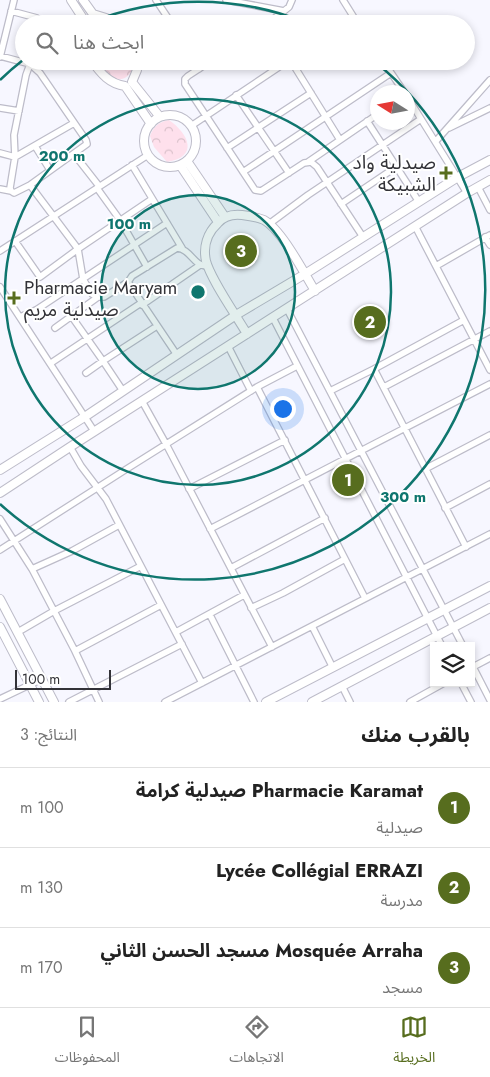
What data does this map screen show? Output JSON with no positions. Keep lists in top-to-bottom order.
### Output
{
  "places": {
    "health": ["صيدلية واد الشبيكة", "Pharmacie Maryam صيدلية مريم"]
  },
  "scale_bar": "100 m",
  "north": "left",
  "page": {
    "search": "ابحث هنا",
    "pins": ["3", "2", "1"],
    "scale": "100 m",
    "heading": ["بالقرب منك", "النتائج: 3"],
    "list": [
      {
        "mark": "1",
        "name": "Pharmacie Karamat صيدلية كرامة",
        "note": "صيدلية",
        "value": "100 m"
      },
      {
        "mark": "2",
        "name": "Lycée Collégial ERRAZI",
        "note": "مدرسة",
        "value": "130 m"
      },
      {
        "mark": "3",
        "name": "Mosquée Arraha مسجد الحسن الثاني",
        "note": "مسجد",
        "value": "170 m"
      }
    ],
    "nav": ["الخريطة", "الاتجاهات", "المحفوظات"]
  },
  "rings": ["200 m", "100 m", "300 m"]
}
